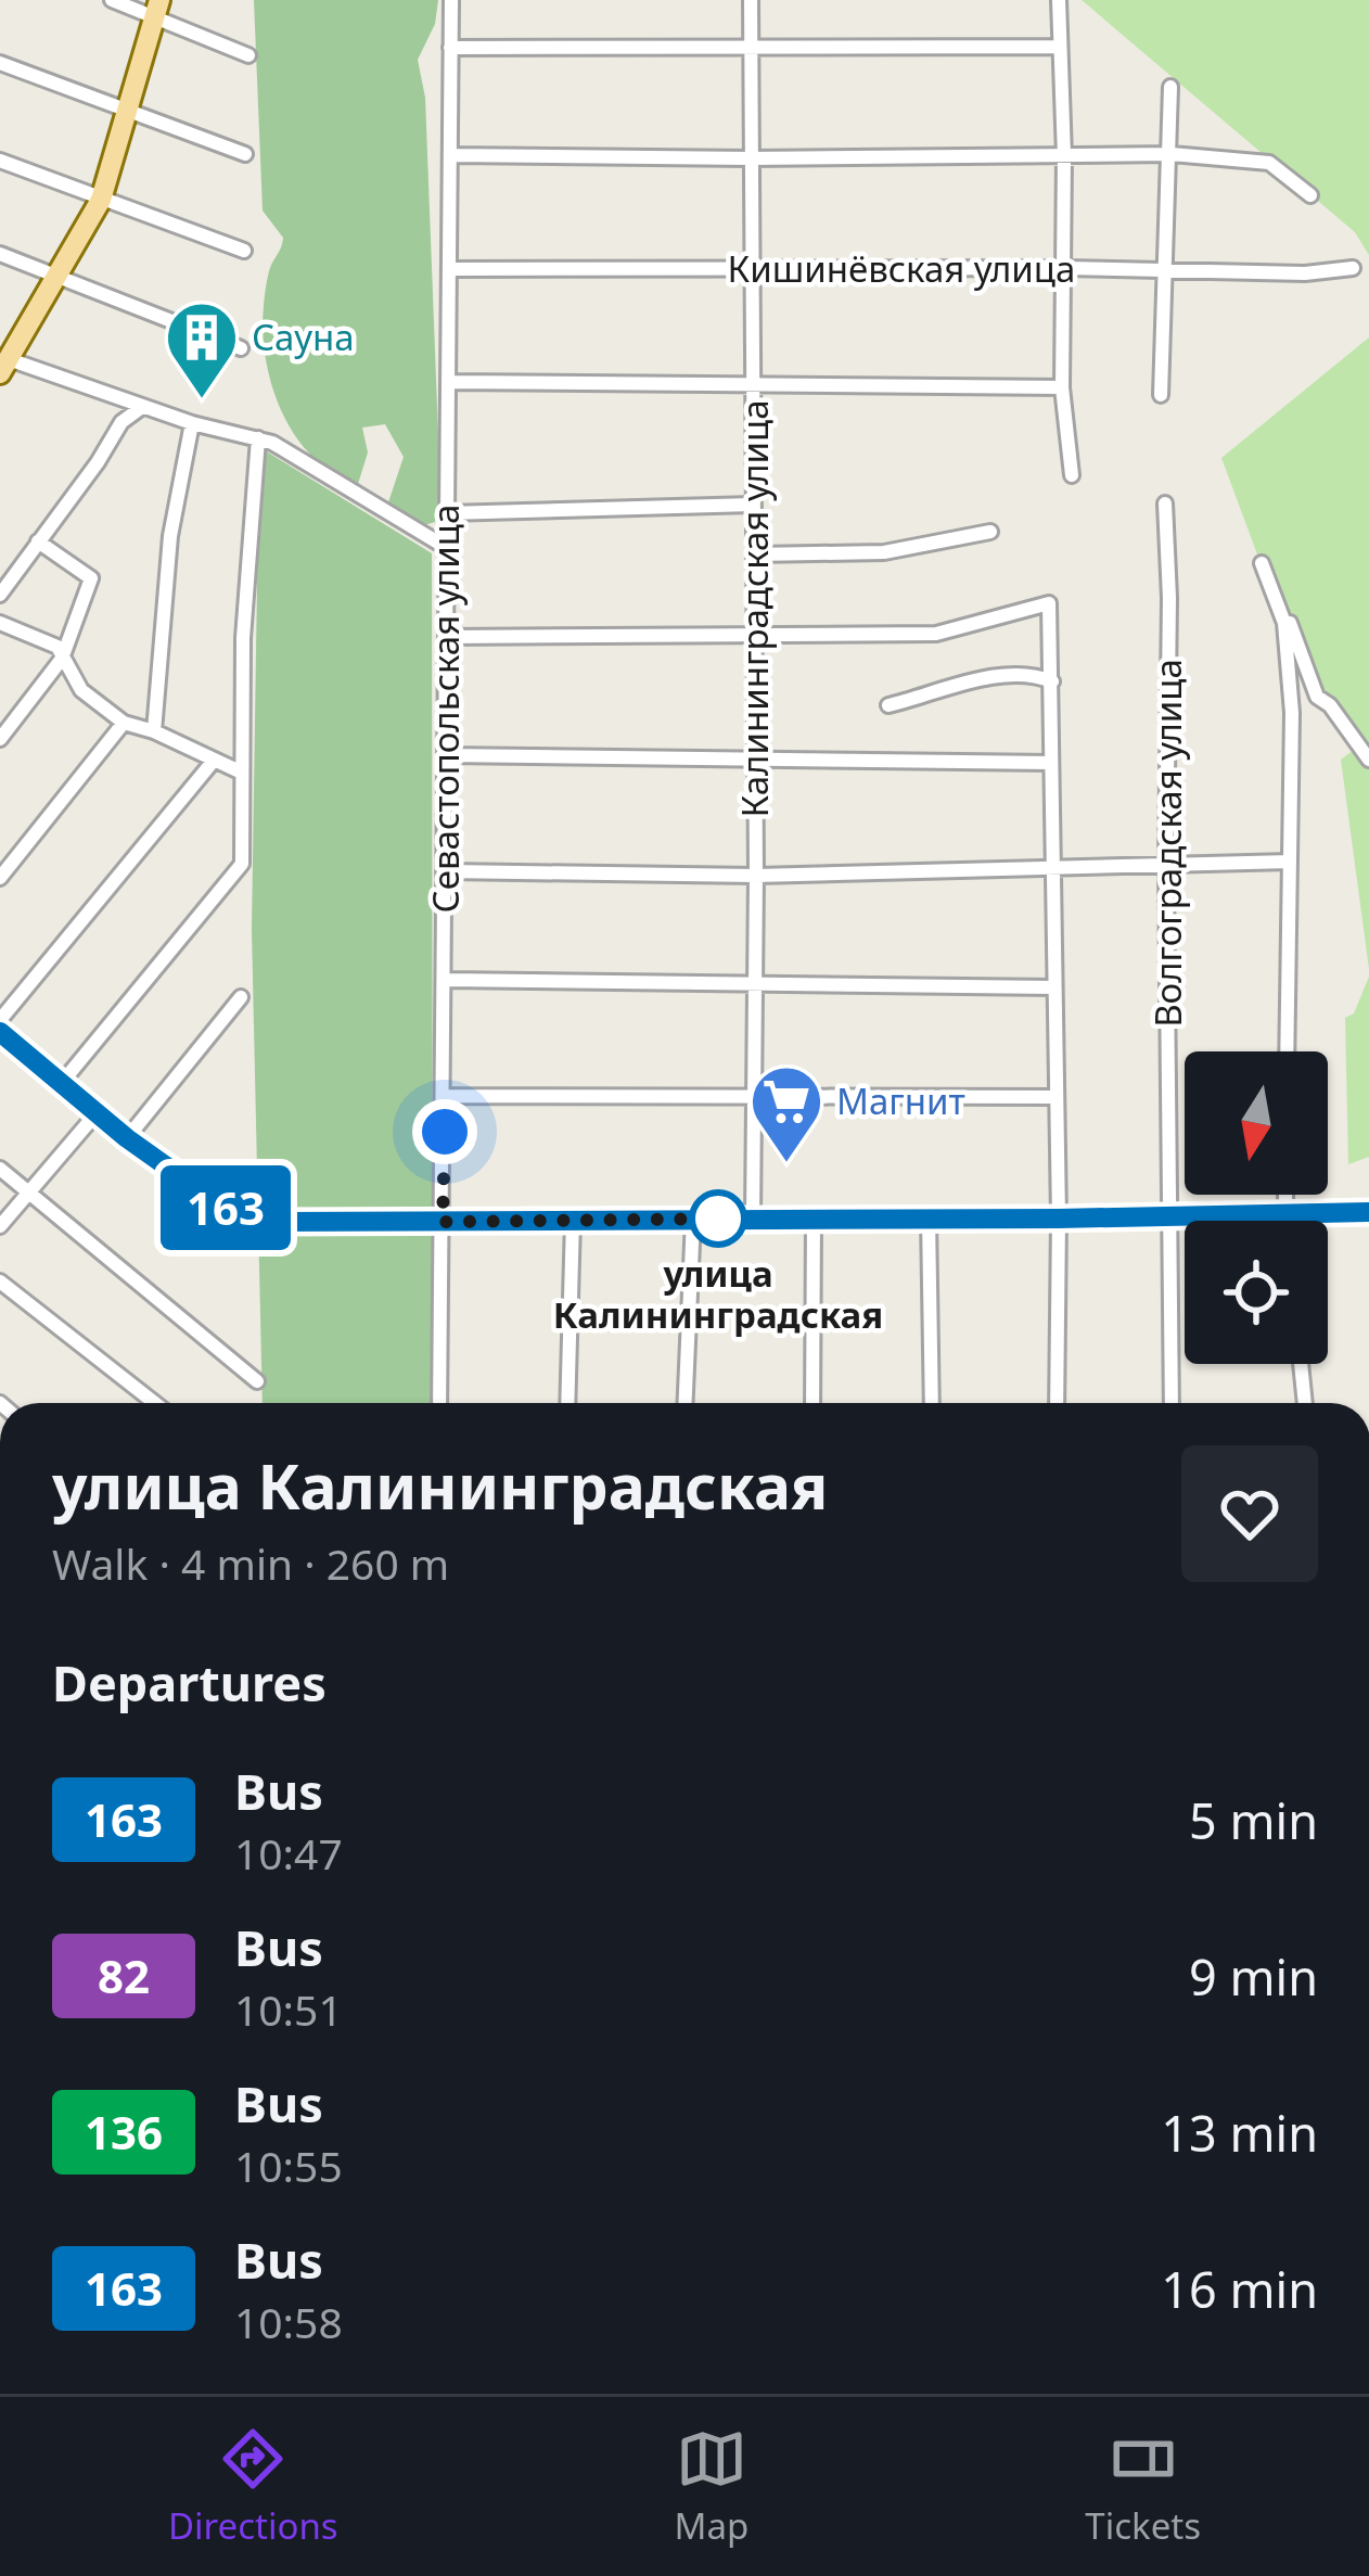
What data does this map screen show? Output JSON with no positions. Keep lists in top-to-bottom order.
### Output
{
  "streets": {
    "street": [
      "Кишинёвская улица",
      "Калининградская улица",
      "Севастопольская улица",
      "Волгоградская улица"
    ]
  },
  "crossings": [
    ["Кишинёвская улица", "Калининградская улица"],
    ["Кишинёвская улица", "Севастопольская улица"]
  ],
  "places": {
    "building": ["Сауна"],
    "supermarket": ["Магнит"],
    "other": ["улица Калининградская"]
  },
  "lines": ["bus line 163"],
  "north": "bottom",
  "page": {
    "on_map": "163",
    "heading": [
      ["улица Калининградская", "Walk · 4 min · 260 m"],
      "Departures"
    ],
    "list": [
      {
        "mark": "163",
        "name": "Bus",
        "note": "10:47",
        "value": "5 min"
      },
      {
        "mark": "82",
        "name": "Bus",
        "note": "10:51",
        "value": "9 min"
      },
      {
        "mark": "136",
        "name": "Bus",
        "note": "10:55",
        "value": "13 min"
      },
      {
        "mark": "163",
        "name": "Bus",
        "note": "10:58",
        "value": "16 min"
      }
    ],
    "tabs": ["Directions", "Map", "Tickets"]
  }
}
